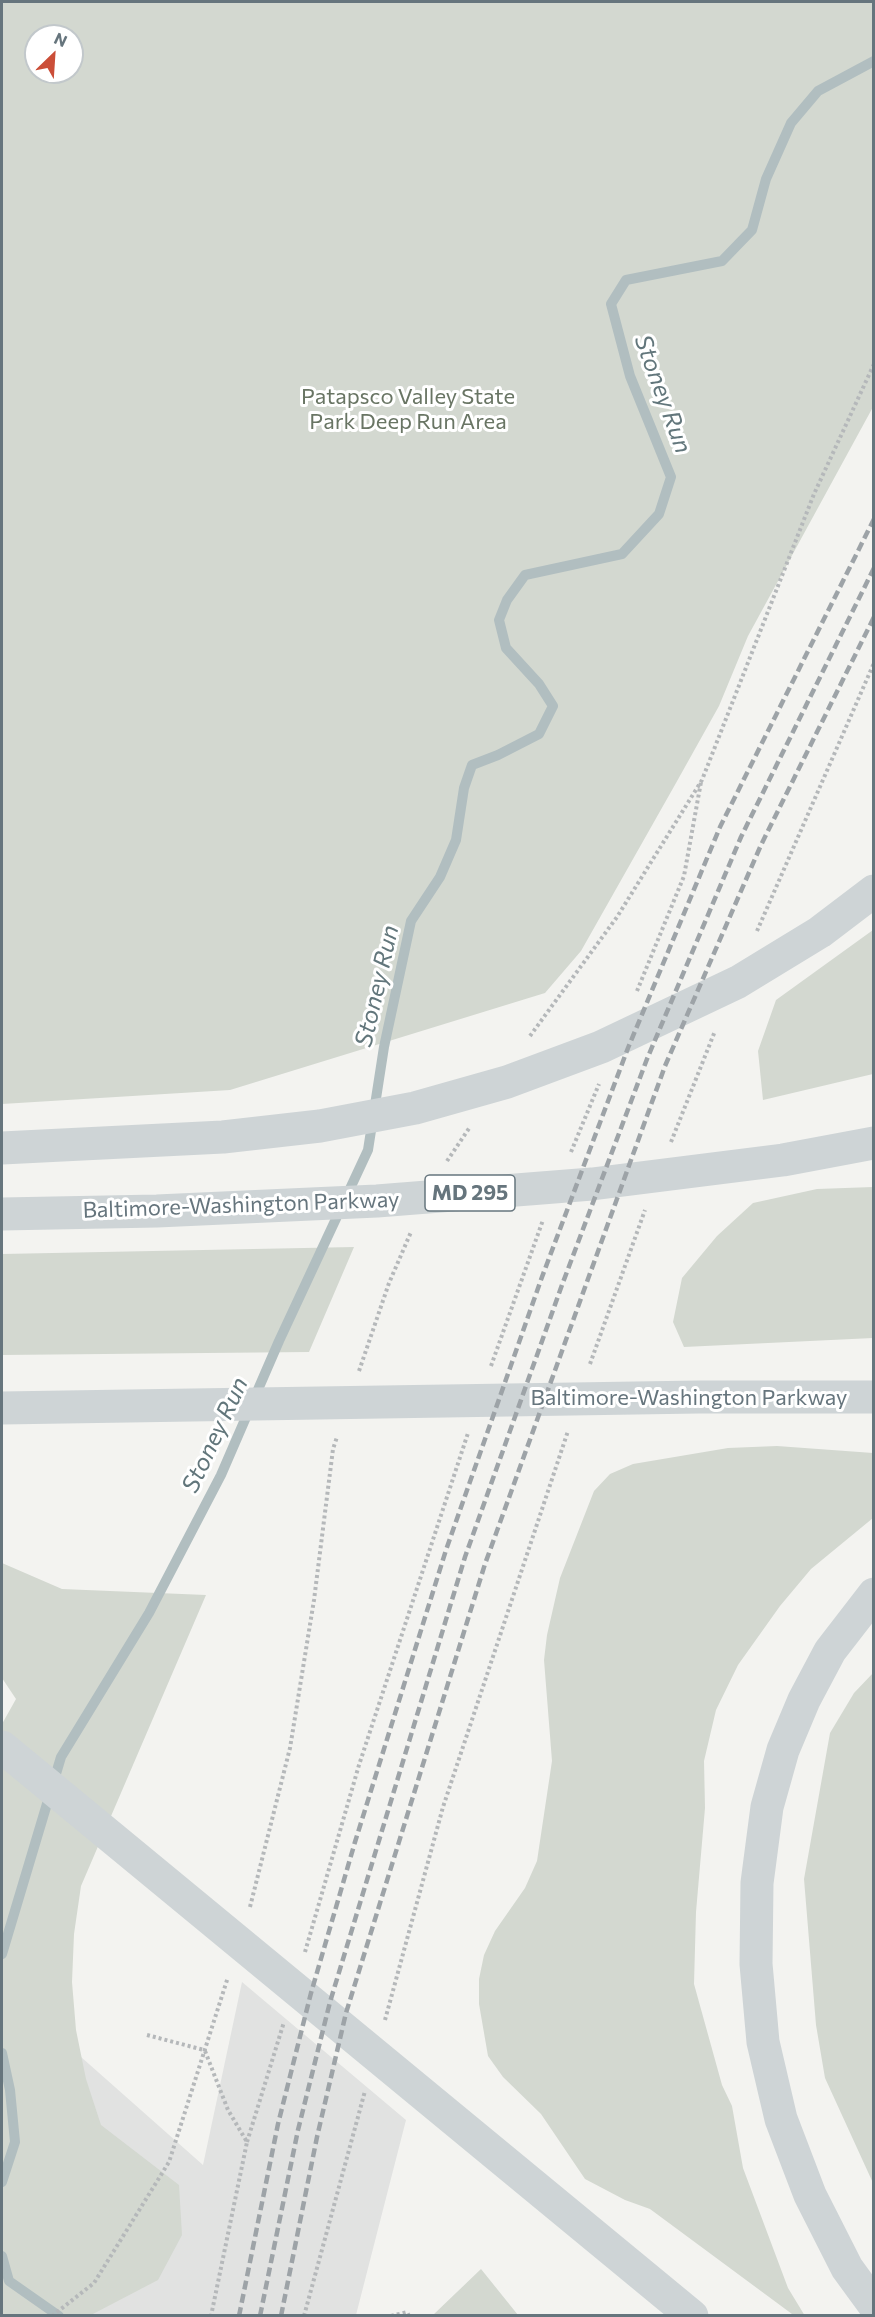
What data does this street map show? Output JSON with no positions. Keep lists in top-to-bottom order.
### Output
{
  "streets": {
    "highway": ["MD 295", "Baltimore-Washington Parkway"]
  },
  "water": ["Stoney Run"],
  "parks": ["Patapsco Valley State Park Deep Run Area"],
  "north": "top right"
}
